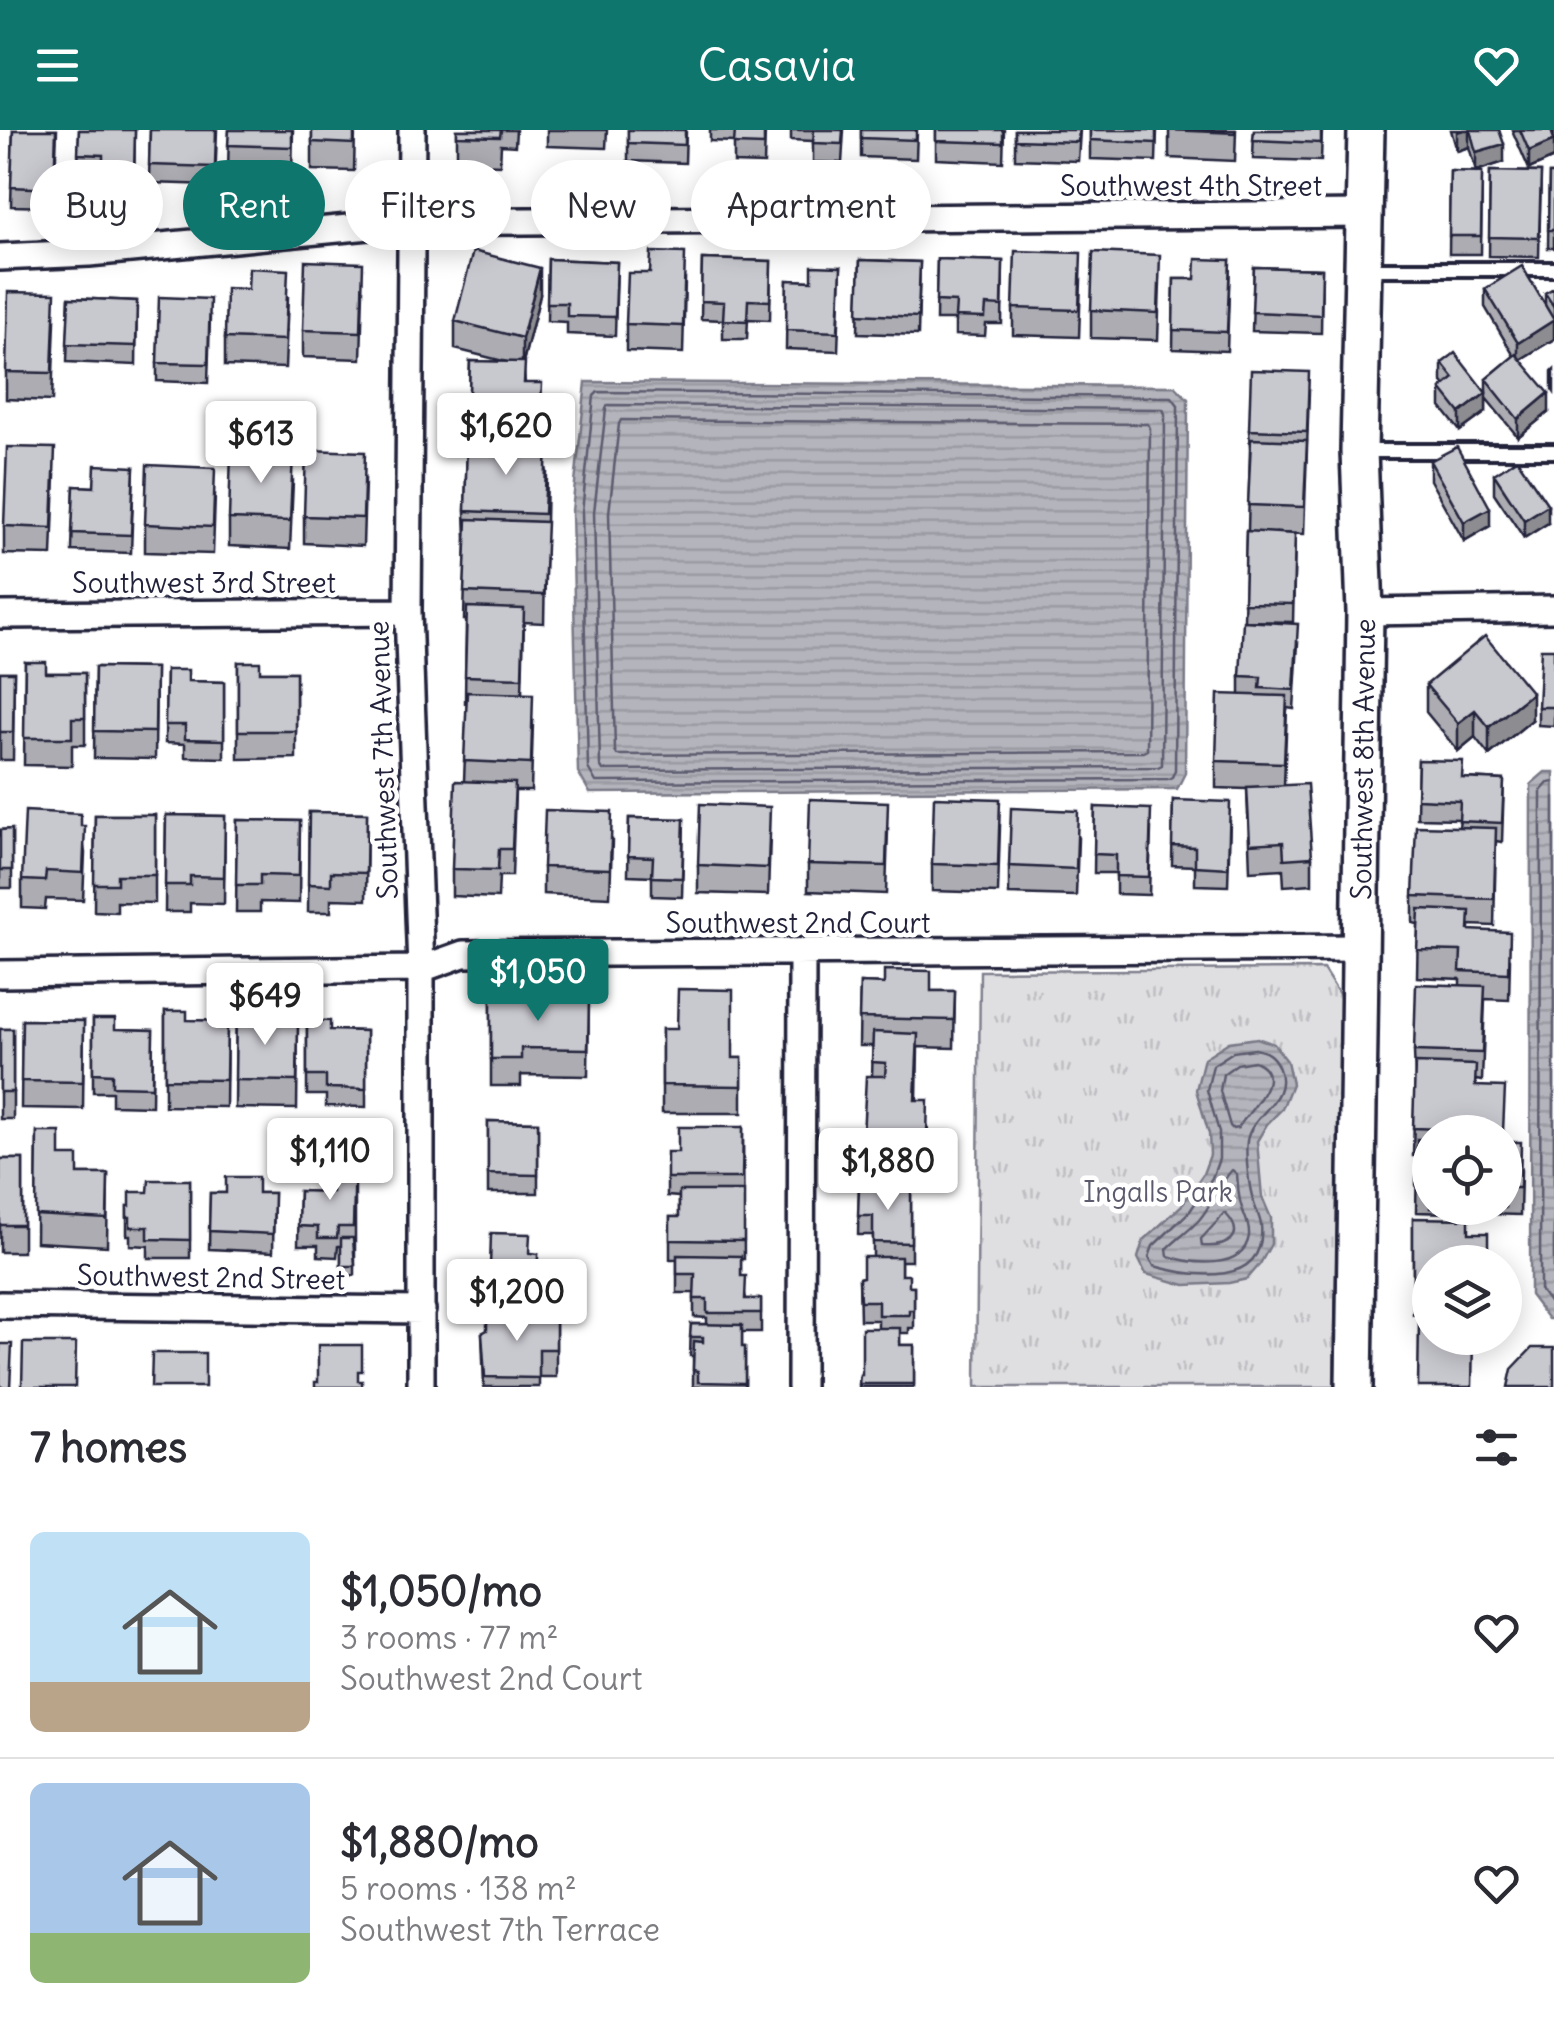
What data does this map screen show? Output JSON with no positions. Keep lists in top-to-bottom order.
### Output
{
  "streets": {
    "street": [
      "Southwest 4th Street",
      "Southwest 3rd Street",
      "Southwest 8th Avenue",
      "Southwest 7th Avenue",
      "Southwest 2nd Court",
      "Southwest 2nd Street"
    ]
  },
  "crossings": [
    ["Southwest 4th Street", "Southwest 8th Avenue"],
    ["Southwest 3rd Street", "Southwest 7th Avenue"],
    ["Southwest 8th Avenue", "Southwest 2nd Court"],
    ["Southwest 7th Avenue", "Southwest 2nd Court"],
    ["Southwest 7th Avenue", "Southwest 2nd Street"]
  ],
  "parks": ["Ingalls Park"],
  "page": {
    "header": "Casavia",
    "chip": [
      "Buy",
      "Rent",
      "Filters",
      "New",
      "Apartment"
    ],
    "price": [
      "$1,620",
      "$613",
      "$1,050",
      "$649",
      "$1,110",
      "$1,880",
      "$1,200"
    ],
    "heading": "7 homes",
    "list": [
      {
        "name": "$1,050/mo",
        "note": "3 rooms · 77 m² · Southwest 2nd Court"
      },
      {
        "name": "$1,880/mo",
        "note": "5 rooms · 138 m² · Southwest 7th Terrace"
      }
    ]
  }
}
